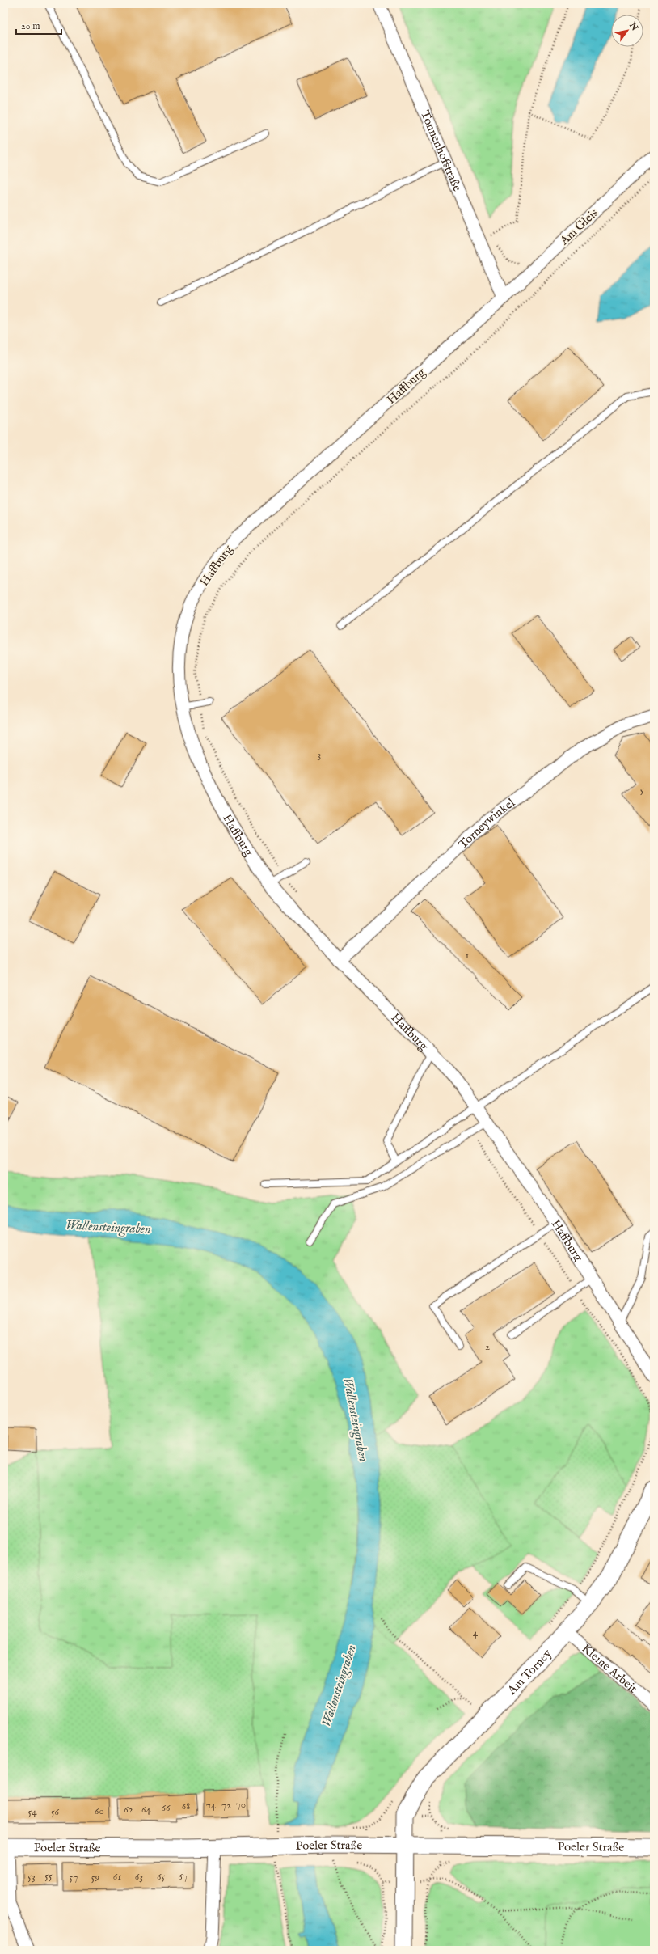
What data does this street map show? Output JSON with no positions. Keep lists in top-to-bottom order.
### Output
{
  "streets": {
    "street": [
      "Tonnenhofstraße",
      "Am Gleis",
      "Haffburg",
      "Torneywinkel",
      "Kleine Arbeit",
      "Am Torney",
      "Poeler Straße"
    ]
  },
  "crossings": [
    ["Tonnenhofstraße", "Am Gleis"],
    ["Tonnenhofstraße", "Haffburg"],
    ["Am Gleis", "Haffburg"],
    ["Haffburg", "Torneywinkel"],
    ["Kleine Arbeit", "Am Torney"],
    ["Am Torney", "Poeler Straße"]
  ],
  "water": ["Wallensteingraben"],
  "house_numbers": [
    "3",
    "5",
    "1",
    "2",
    "4",
    "70",
    "74",
    "72",
    "68",
    "66",
    "62",
    "64",
    "60",
    "54",
    "56",
    "55",
    "53",
    "61",
    "63",
    "65",
    "67",
    "57",
    "59"
  ],
  "scale_bar": "20 m",
  "north": "top right"
}
